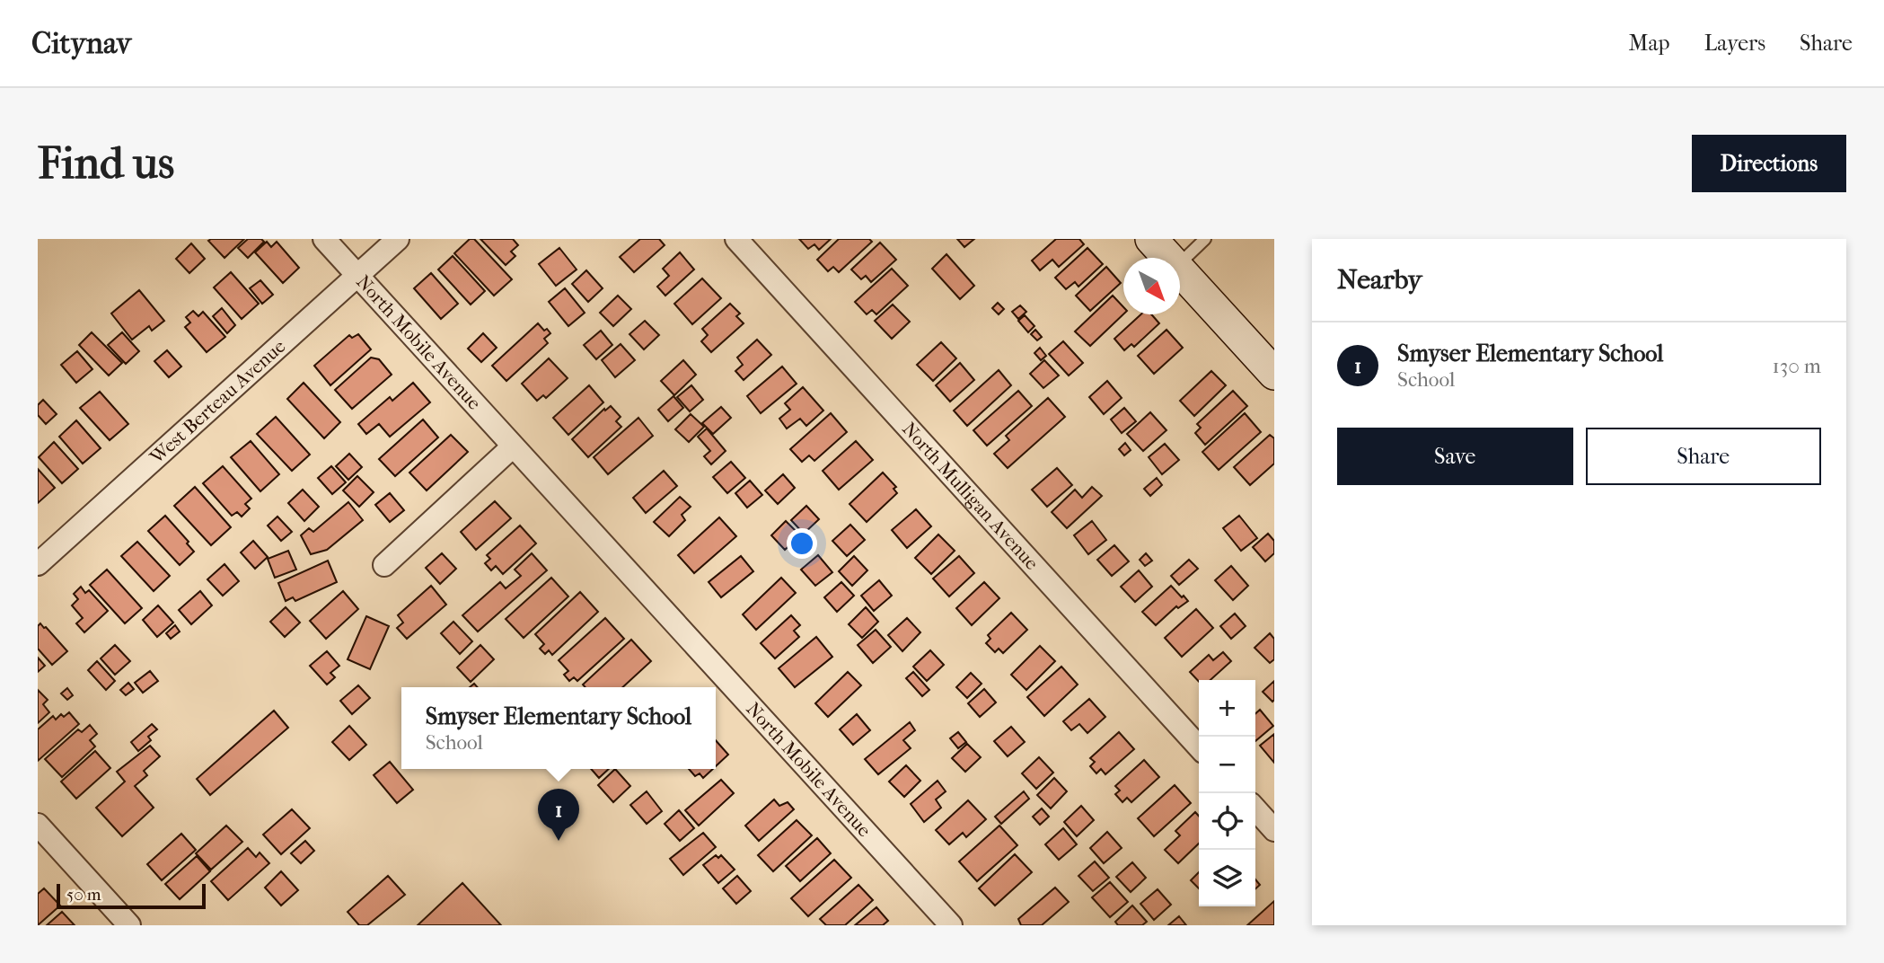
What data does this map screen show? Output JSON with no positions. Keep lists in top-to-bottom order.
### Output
{
  "streets": {
    "street": ["North Mobile Avenue", "West Berteau Avenue", "North Mulligan Avenue"]
  },
  "crossings": [
    ["North Mobile Avenue", "West Berteau Avenue"]
  ],
  "scale_bar": "50 m",
  "north": "bottom right",
  "page": {
    "header": "Citynav",
    "nav": ["Map", "Layers", "Share"],
    "buttons": [
      "Directions",
      ["Save", "Share"]
    ],
    "title": "Find us",
    "heading": "Nearby",
    "list": [
      {
        "mark": "1",
        "name": "Smyser Elementary School",
        "note": "School",
        "value": "130 m"
      }
    ],
    "map_buttons": ["+", "−"],
    "popup": ["Smyser Elementary School", "School"],
    "pins": "1",
    "scale": "50 m"
  }
}
